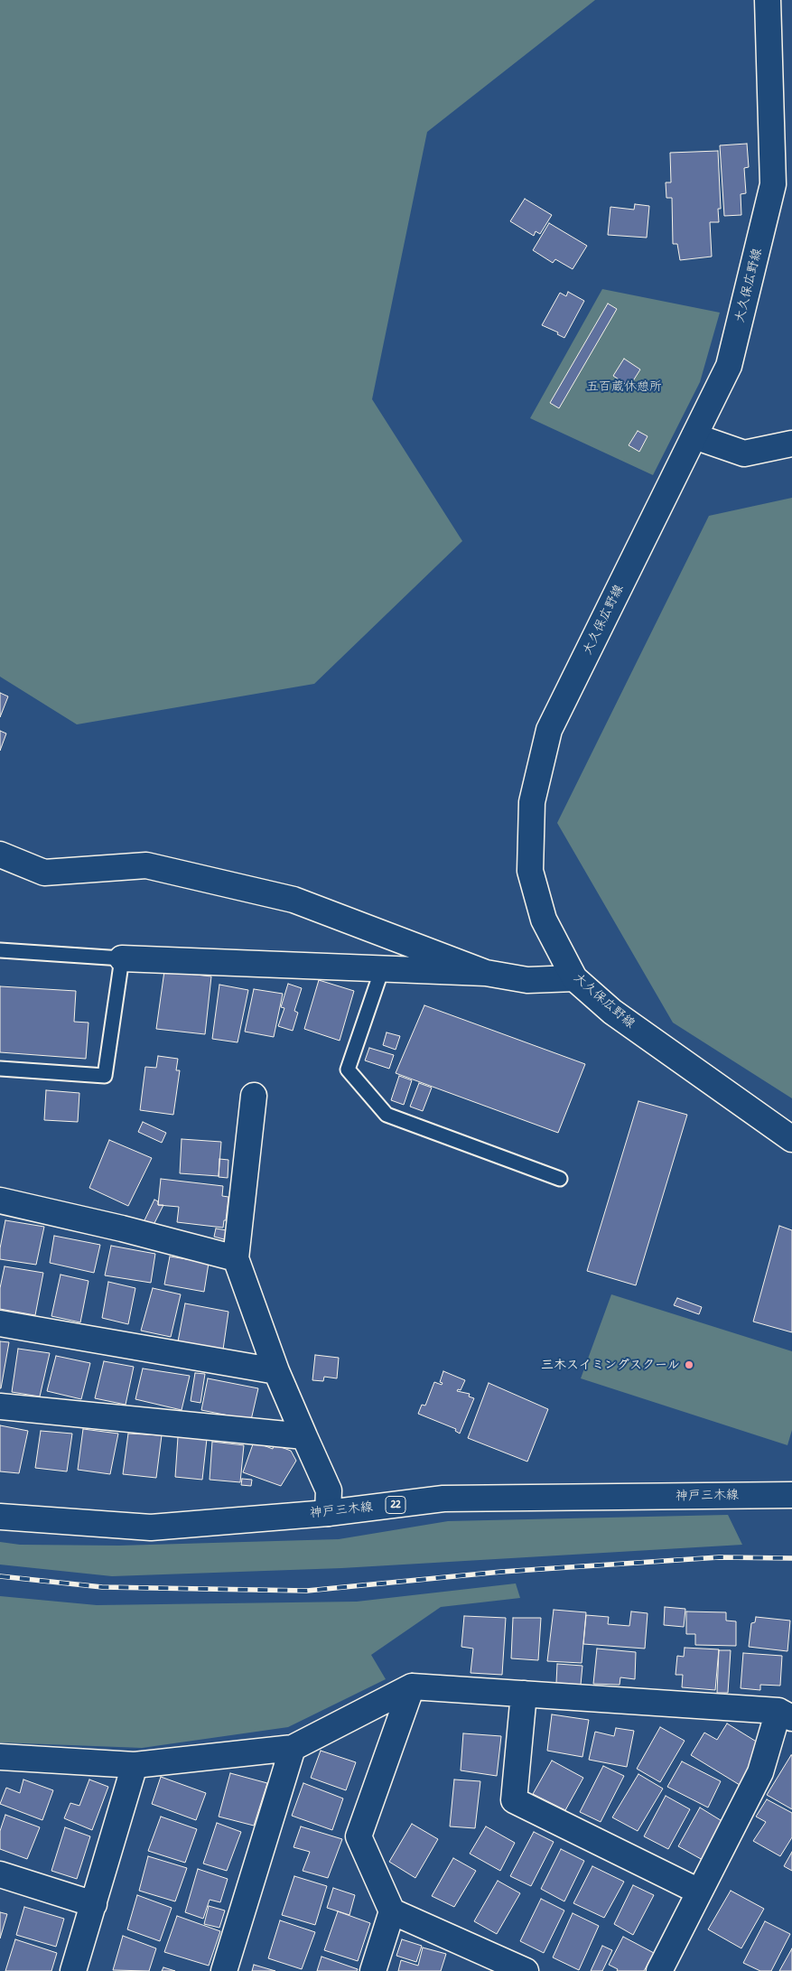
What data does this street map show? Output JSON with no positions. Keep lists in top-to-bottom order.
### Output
{
  "streets": {
    "street": ["大久保広野線", "神戸三木線", "22"]
  },
  "parks": ["五百蔵休憩所"],
  "places": ["三木スイミングスクール"]
}
